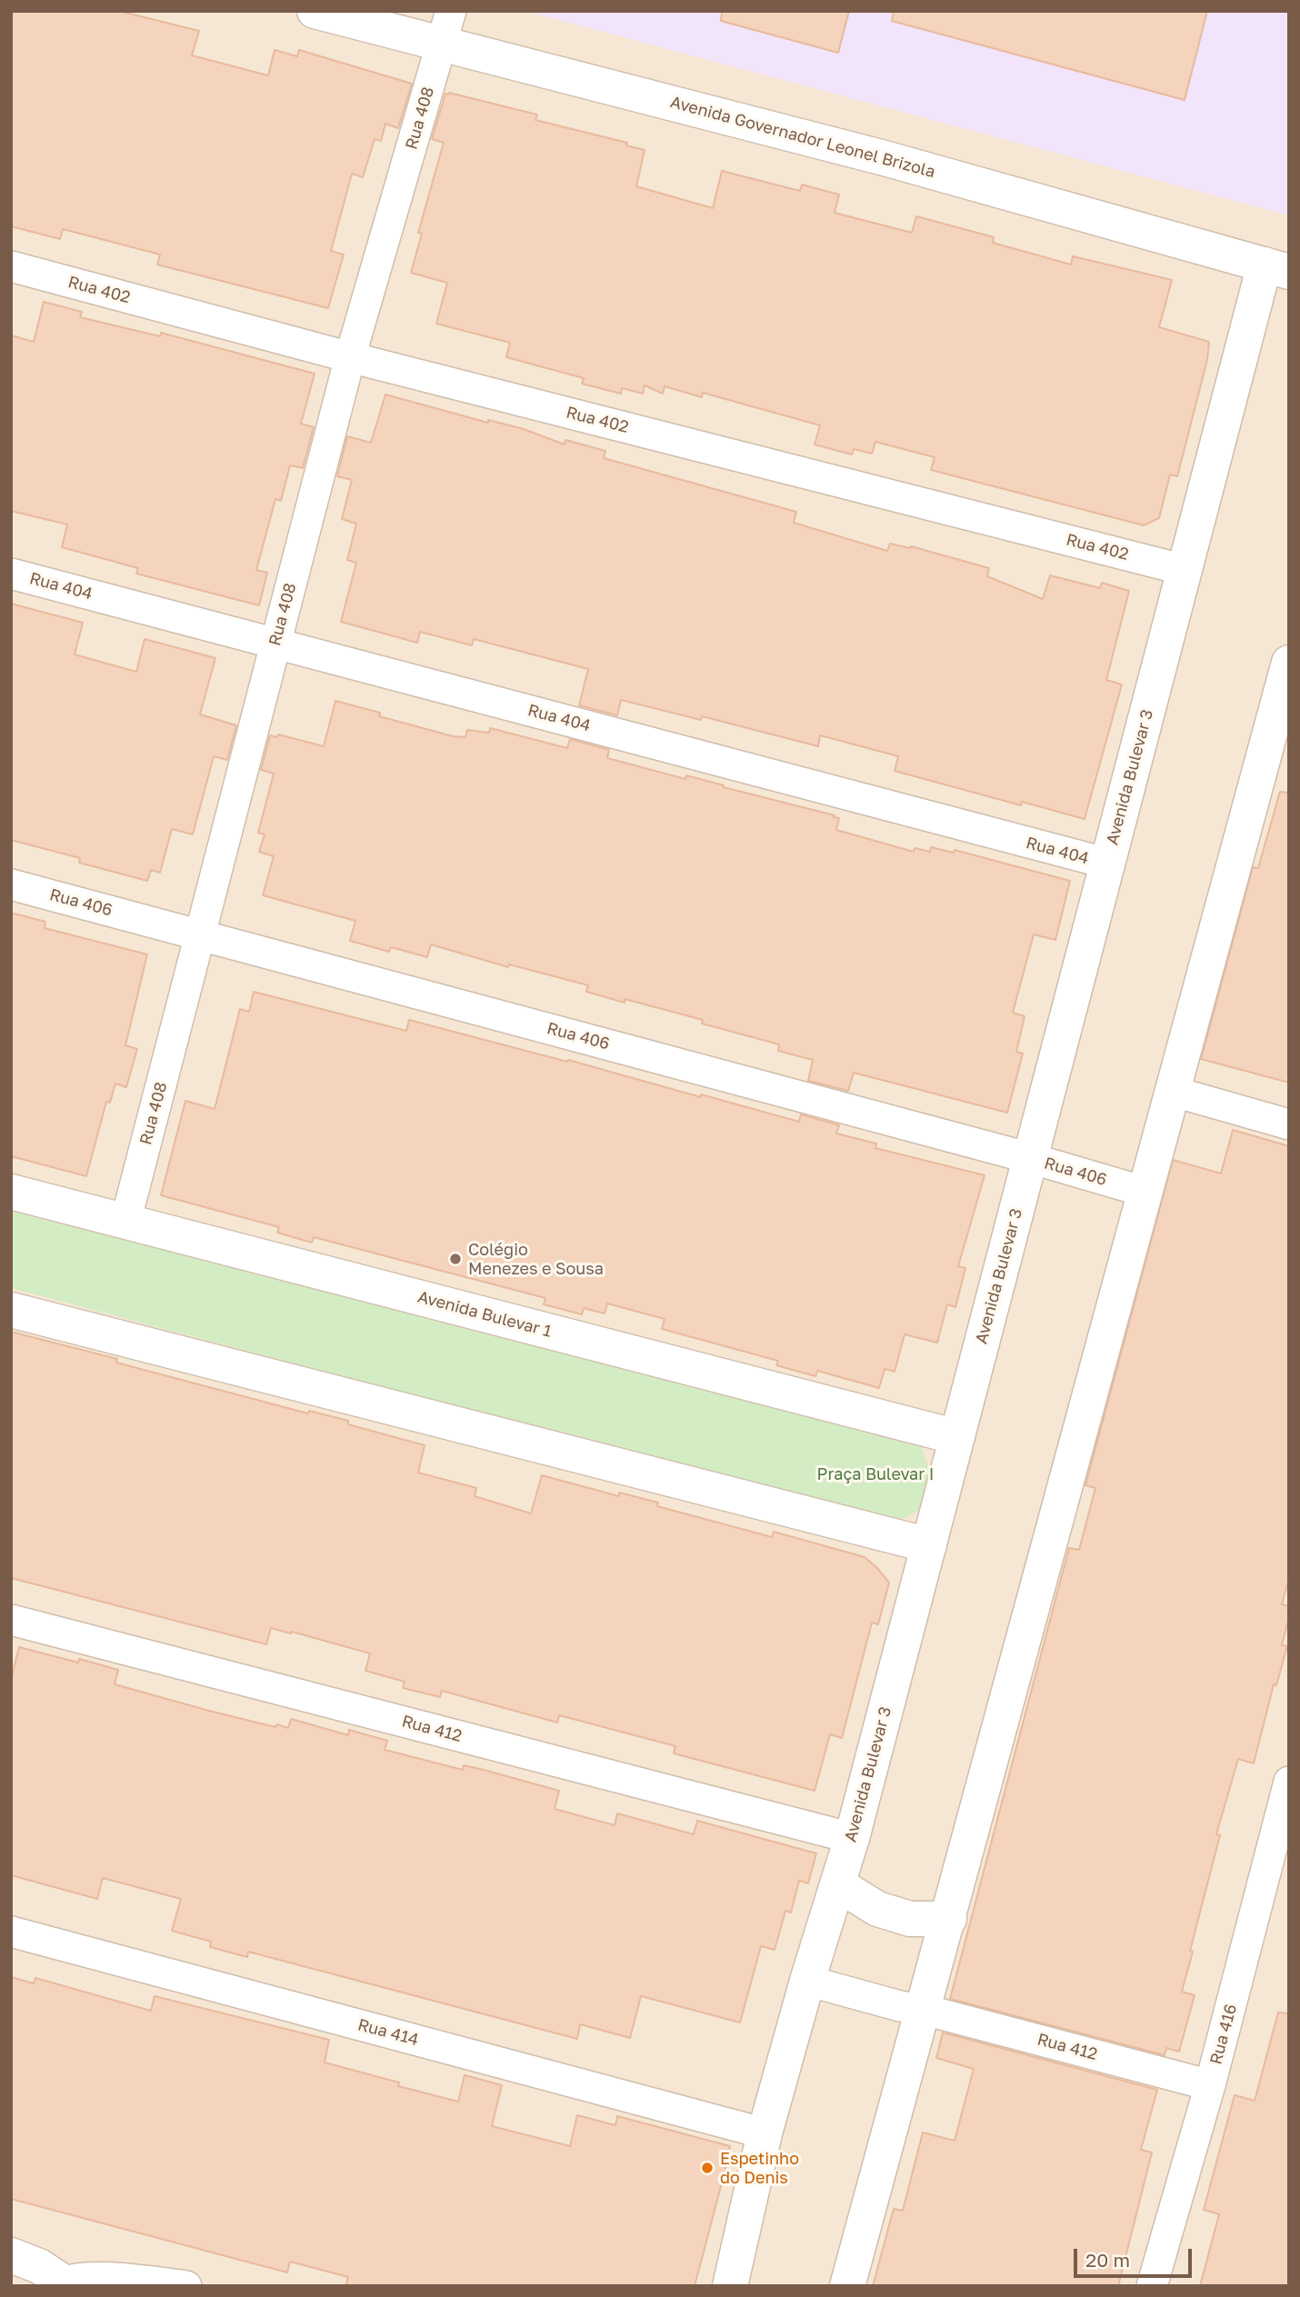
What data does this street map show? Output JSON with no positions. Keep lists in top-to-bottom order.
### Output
{
  "streets": {
    "street": [
      "Rua 408",
      "Avenida Governador Leonel Brizola",
      "Rua 402",
      "Rua 404",
      "Avenida Bulevar 3",
      "Rua 406",
      "Avenida Bulevar 1",
      "Rua 412",
      "Rua 414",
      "Rua 416"
    ]
  },
  "crossings": [
    ["Rua 408", "Avenida Governador Leonel Brizola"],
    ["Rua 408", "Rua 402"],
    ["Rua 408", "Rua 404"],
    ["Rua 408", "Rua 406"],
    ["Rua 408", "Avenida Bulevar 1"],
    ["Avenida Governador Leonel Brizola", "Avenida Bulevar 3"],
    ["Rua 402", "Avenida Bulevar 3"],
    ["Rua 404", "Avenida Bulevar 3"],
    ["Avenida Bulevar 3", "Rua 406"],
    ["Avenida Bulevar 3", "Avenida Bulevar 1"],
    ["Avenida Bulevar 3", "Rua 412"],
    ["Avenida Bulevar 3", "Rua 414"],
    ["Rua 412", "Rua 416"]
  ],
  "parks": ["Praça Bulevar I"],
  "places": ["Colégio Menezes e Sousa", "Espetinho do Denis"],
  "scale_bar": "20 m"
}
